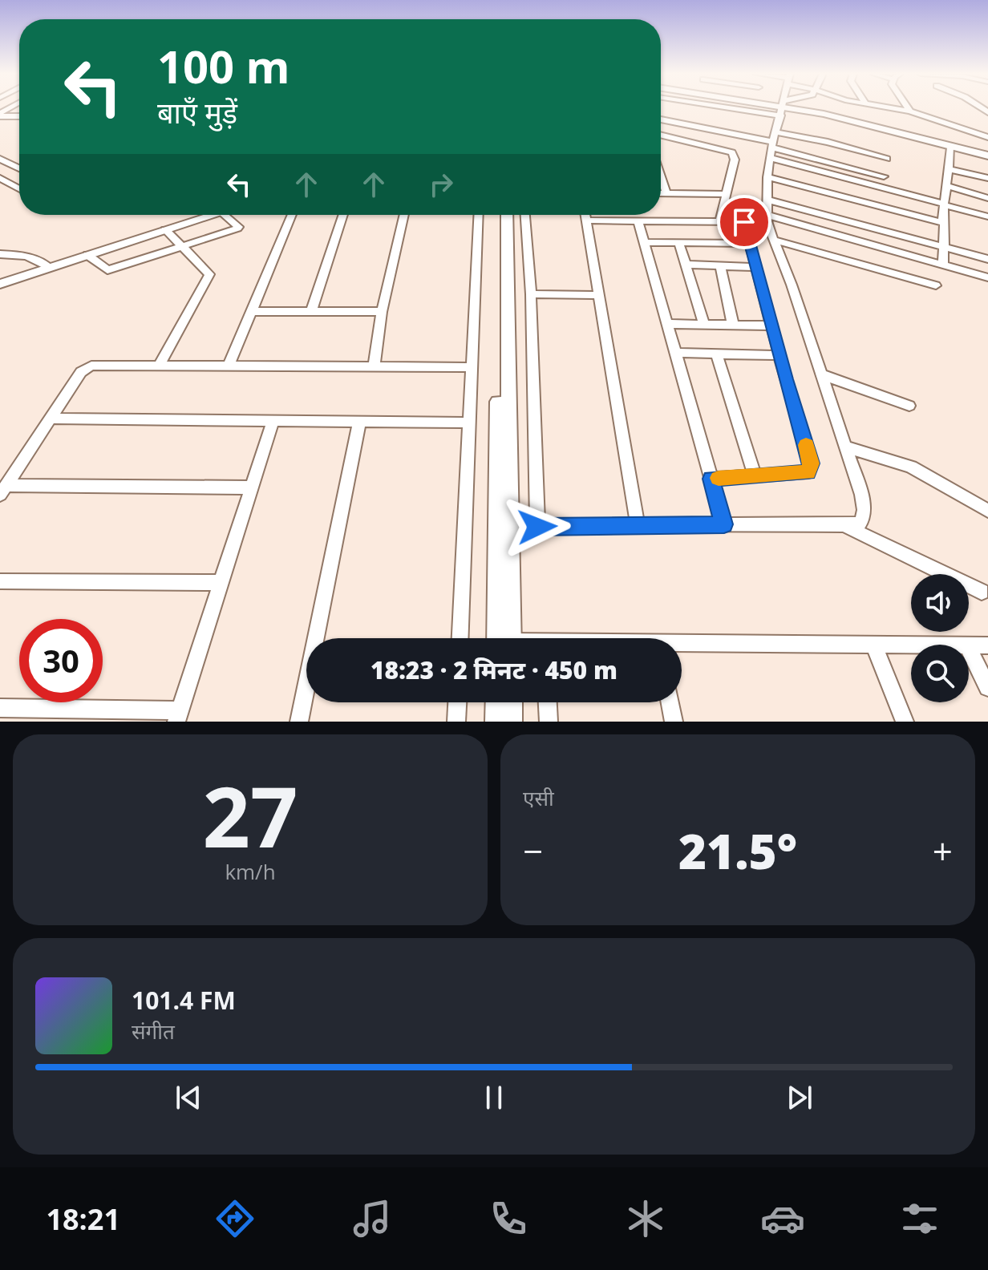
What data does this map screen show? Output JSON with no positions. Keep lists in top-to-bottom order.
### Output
{
  "page": {
    "turn": ["100 m", "बाएँ मुड़ें"],
    "limit": "30",
    "trip": "18:23 · 2 मिनट · 450 m",
    "tile": [
      ["27", "km/h"],
      "एसी"
    ],
    "heat": ["−", "21.5°", "+"],
    "song": ["101.4 FM", "संगीत"],
    "tabs": "18:21"
  }
}
